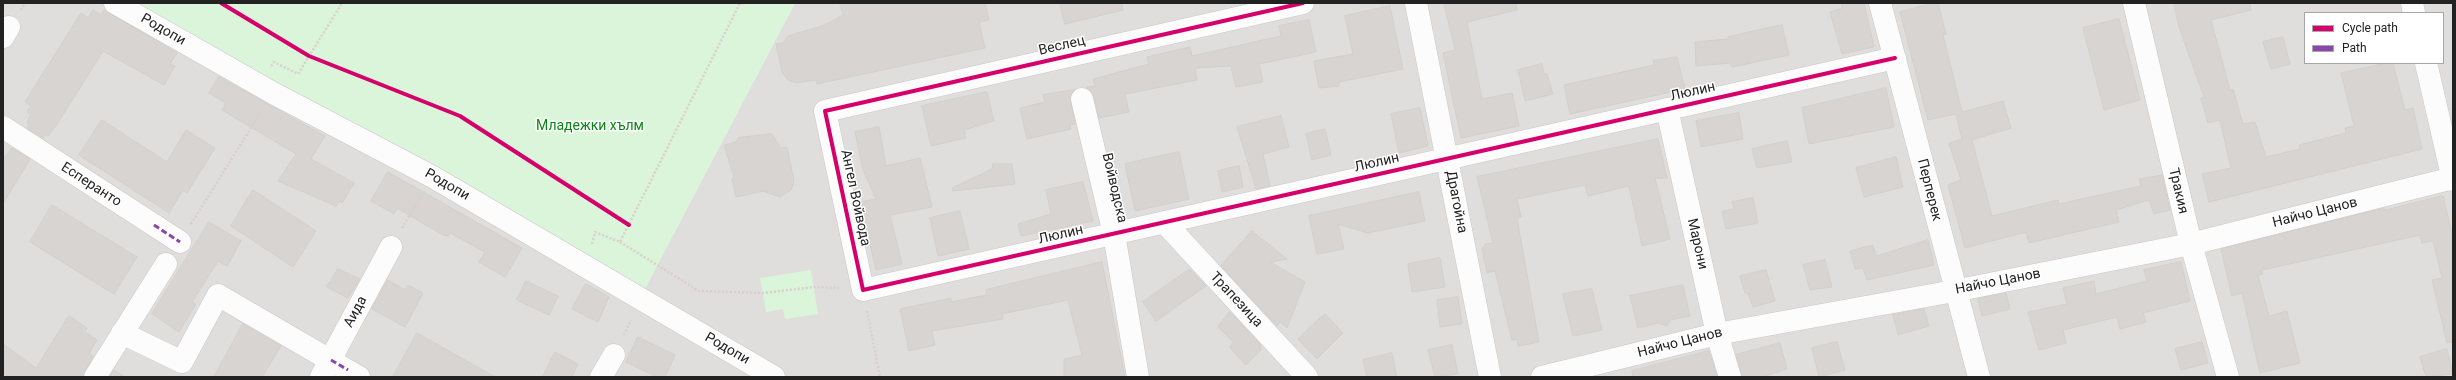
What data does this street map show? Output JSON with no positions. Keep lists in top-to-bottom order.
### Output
{
  "streets": {
    "street": [
      "Родопи",
      "Веслец",
      "Люлин",
      "Есперанто",
      "Войводска",
      "Перперек",
      "Тракия",
      "Ангел Войвода",
      "Драгойна",
      "Найчо Цанов",
      "Марони",
      "Трапезица",
      "Аида"
    ]
  },
  "crossings": [
    ["Веслец", "Ангел Войвода"],
    ["Люлин", "Войводска"],
    ["Люлин", "Перперек"],
    ["Люлин", "Ангел Войвода"],
    ["Люлин", "Драгойна"],
    ["Люлин", "Марони"],
    ["Люлин", "Трапезица"],
    ["Перперек", "Найчо Цанов"],
    ["Тракия", "Найчо Цанов"],
    ["Найчо Цанов", "Марони"]
  ],
  "parks": ["Младежки хълм"],
  "legend": ["Cycle path", "Path"]
}
